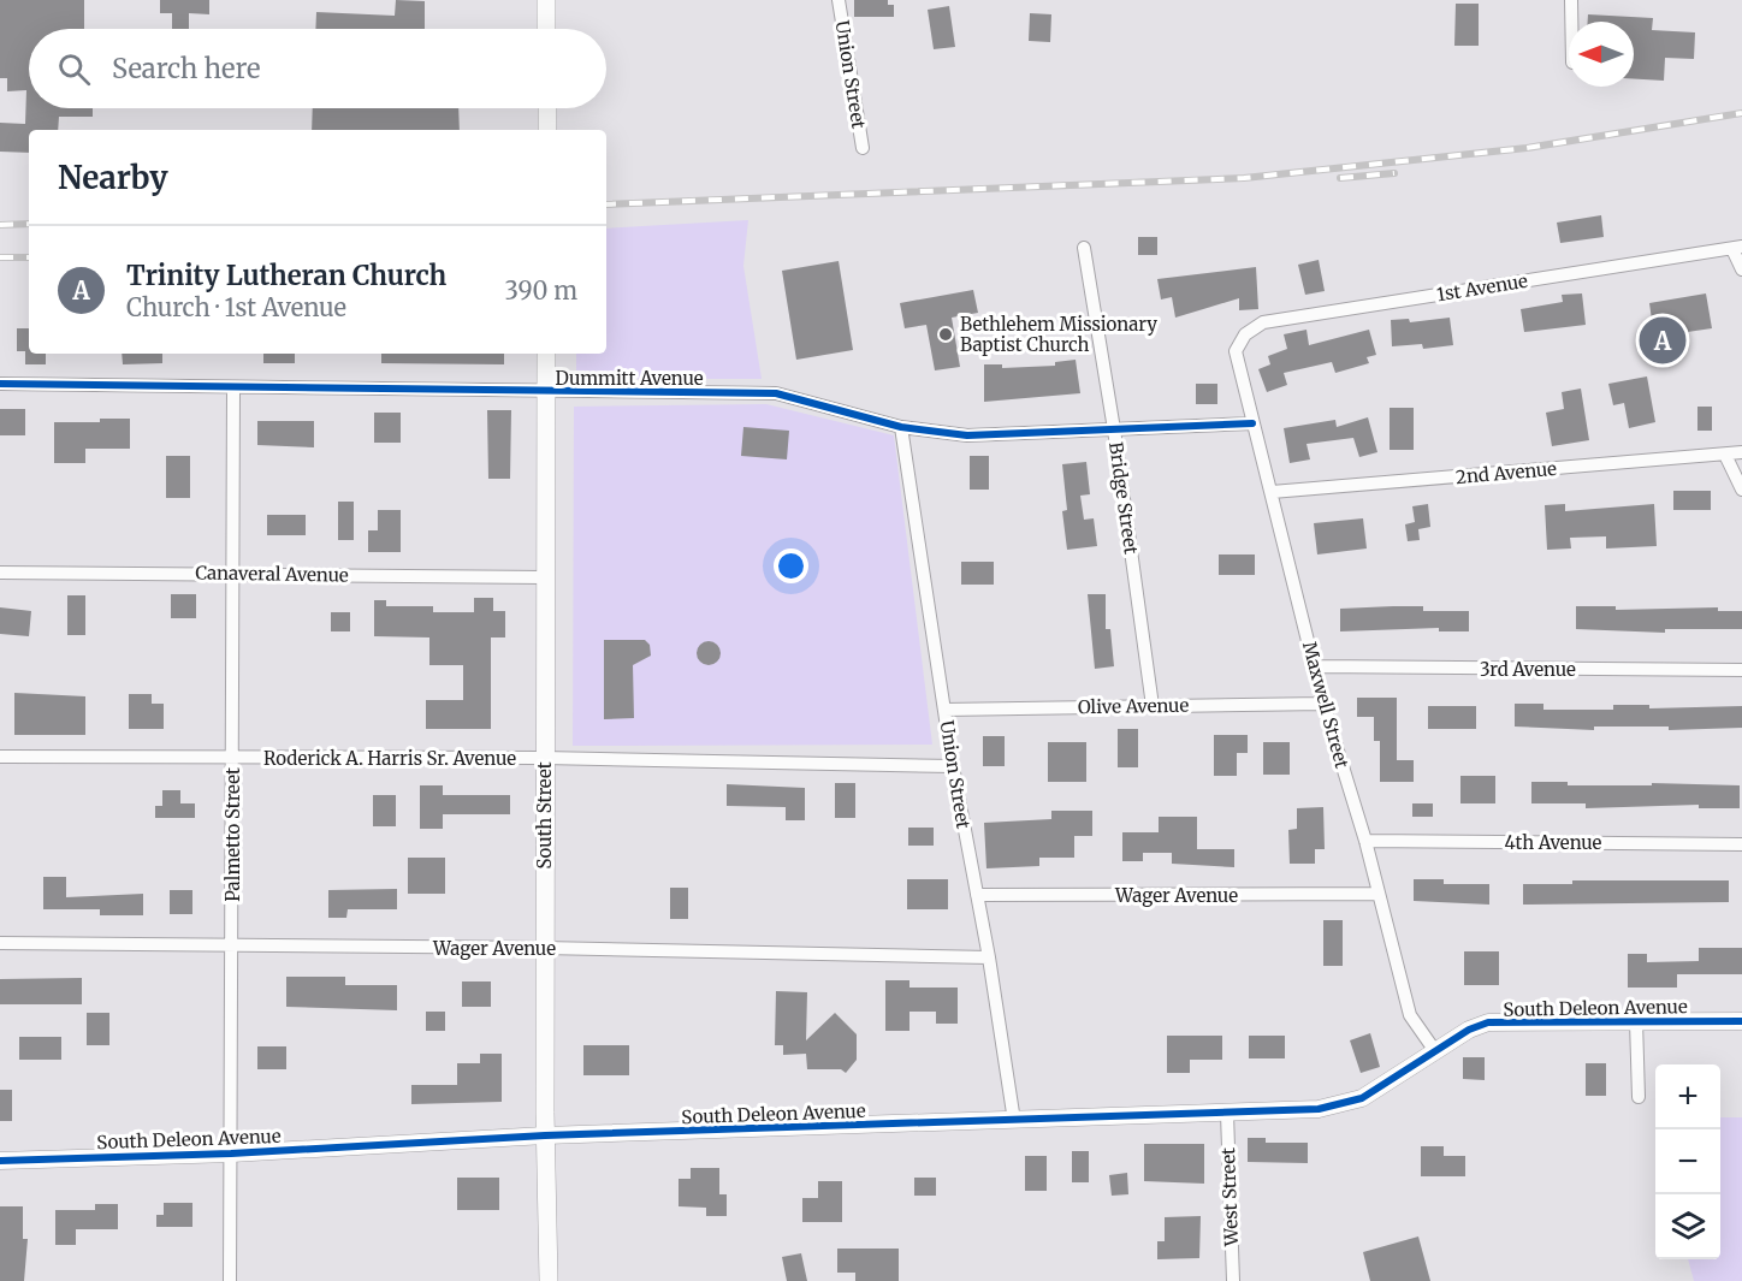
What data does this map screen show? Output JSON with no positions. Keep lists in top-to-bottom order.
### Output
{
  "streets": {
    "main road": ["South Street"],
    "street": [
      "Union Street",
      "1st Avenue",
      "Dummitt Avenue",
      "2nd Avenue",
      "Bridge Street",
      "Canaveral Avenue",
      "3rd Avenue",
      "Maxwell Street",
      "Olive Avenue",
      "Roderick A. Harris Sr. Avenue",
      "Palmetto Street",
      "4th Avenue",
      "Wager Avenue",
      "South Deleon Avenue",
      "West Street"
    ]
  },
  "crossings": [
    ["Union Street", "Dummitt Avenue"],
    ["Union Street", "Olive Avenue"],
    ["Union Street", "Roderick A. Harris Sr. Avenue"],
    ["Union Street", "Wager Avenue"],
    ["Union Street", "South Deleon Avenue"],
    ["1st Avenue", "Maxwell Street"],
    ["Dummitt Avenue", "Bridge Street"],
    ["Dummitt Avenue", "Maxwell Street"],
    ["Dummitt Avenue", "South Street"],
    ["Dummitt Avenue", "Palmetto Street"],
    ["2nd Avenue", "Maxwell Street"],
    ["Bridge Street", "Olive Avenue"],
    ["Canaveral Avenue", "South Street"],
    ["Canaveral Avenue", "Palmetto Street"],
    ["3rd Avenue", "Maxwell Street"],
    ["Maxwell Street", "Olive Avenue"],
    ["Maxwell Street", "4th Avenue"],
    ["Maxwell Street", "Wager Avenue"],
    ["Maxwell Street", "South Deleon Avenue"],
    ["Roderick A. Harris Sr. Avenue", "South Street"],
    ["Roderick A. Harris Sr. Avenue", "Palmetto Street"],
    ["South Street", "Wager Avenue"],
    ["South Street", "South Deleon Avenue"],
    ["Palmetto Street", "Wager Avenue"],
    ["Palmetto Street", "South Deleon Avenue"],
    ["South Deleon Avenue", "West Street"]
  ],
  "places": ["Bethlehem Missionary Baptist Church"],
  "north": "left",
  "page": {
    "search": "Search here",
    "heading": "Nearby",
    "list": [
      {
        "mark": "A",
        "name": "Trinity Lutheran Church",
        "note": "Church · 1st Avenue",
        "value": "390 m"
      }
    ],
    "pins": "A",
    "map_buttons": ["+", "−"]
  }
}
